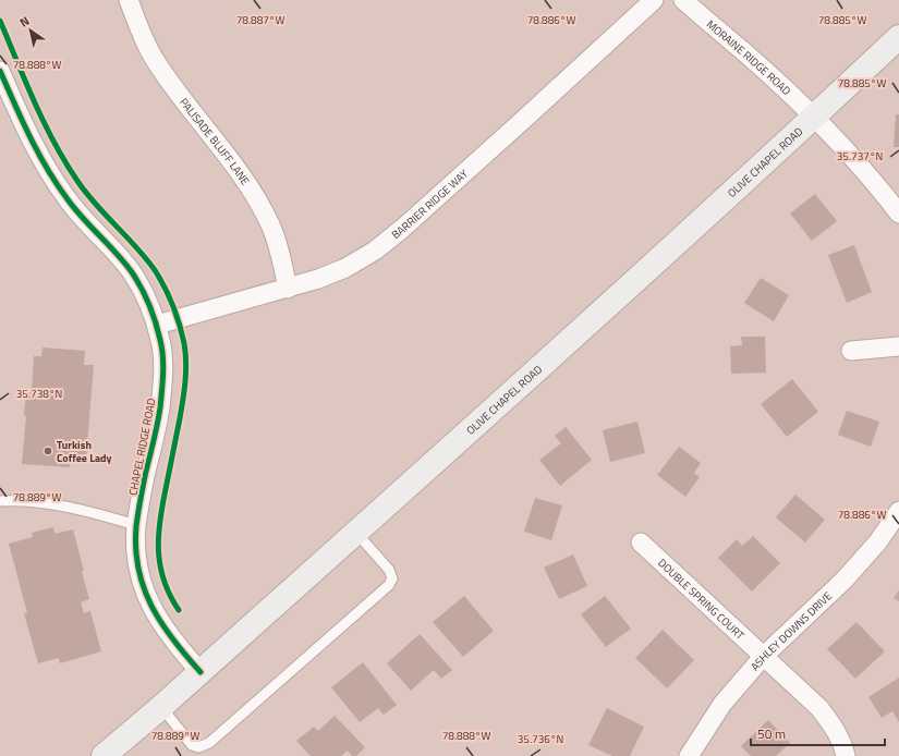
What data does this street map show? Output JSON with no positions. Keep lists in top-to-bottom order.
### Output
{
  "streets": {
    "main road": ["OLIVE CHAPEL ROAD"],
    "street": [
      "MORAINE RIDGE ROAD",
      "PALISADE BLUFF LANE",
      "BARRIER RIDGE WAY",
      "CHAPEL RIDGE ROAD",
      "DOUBLE SPRING COURT",
      "ASHLEY DOWNS DRIVE"
    ]
  },
  "crossings": [
    ["MORAINE RIDGE ROAD", "OLIVE CHAPEL ROAD"],
    ["PALISADE BLUFF LANE", "BARRIER RIDGE WAY"],
    ["OLIVE CHAPEL ROAD", "CHAPEL RIDGE ROAD"],
    ["BARRIER RIDGE WAY", "CHAPEL RIDGE ROAD"],
    ["DOUBLE SPRING COURT", "ASHLEY DOWNS DRIVE"]
  ],
  "places": ["Turkish Coffee Lady"],
  "scale_bar": "50 m",
  "north": "top left",
  "coordinates": [
    "78.887°W",
    "78.886°W",
    "78.885°W",
    "78.888°W",
    "35.737°N",
    "35.738°N",
    "78.889°W",
    "35.736°N"
  ]
}
